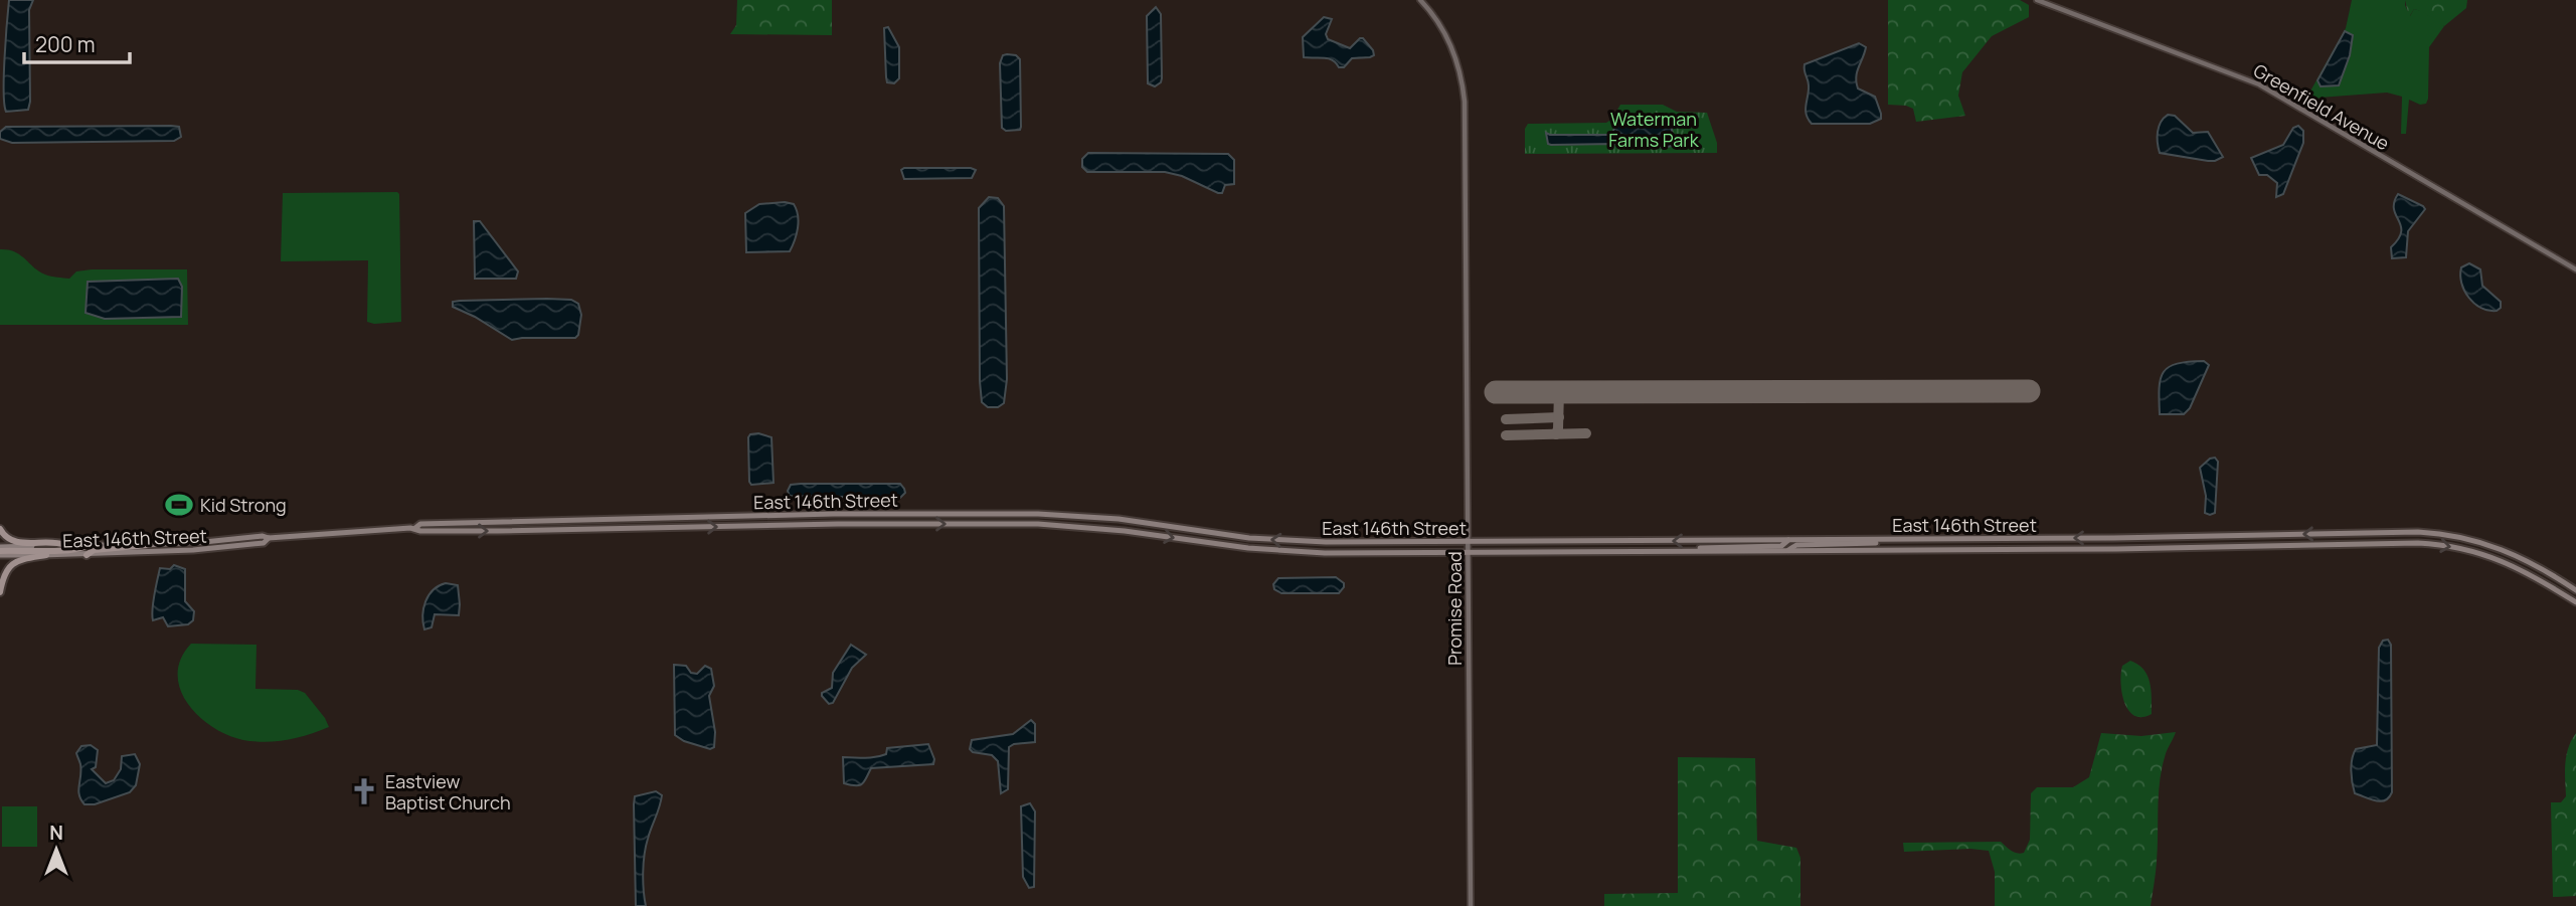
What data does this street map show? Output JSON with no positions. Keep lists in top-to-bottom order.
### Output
{
  "streets": {
    "main road": ["Greenfield Avenue", "East 146th Street", "Promise Road"]
  },
  "crossings": [
    ["East 146th Street", "Promise Road"]
  ],
  "parks": ["Waterman Farms Park"],
  "places": {
    "sports": ["Kid Strong"],
    "church": ["Eastview Baptist Church"]
  },
  "scale_bar": "200 m",
  "north": "top"
}
